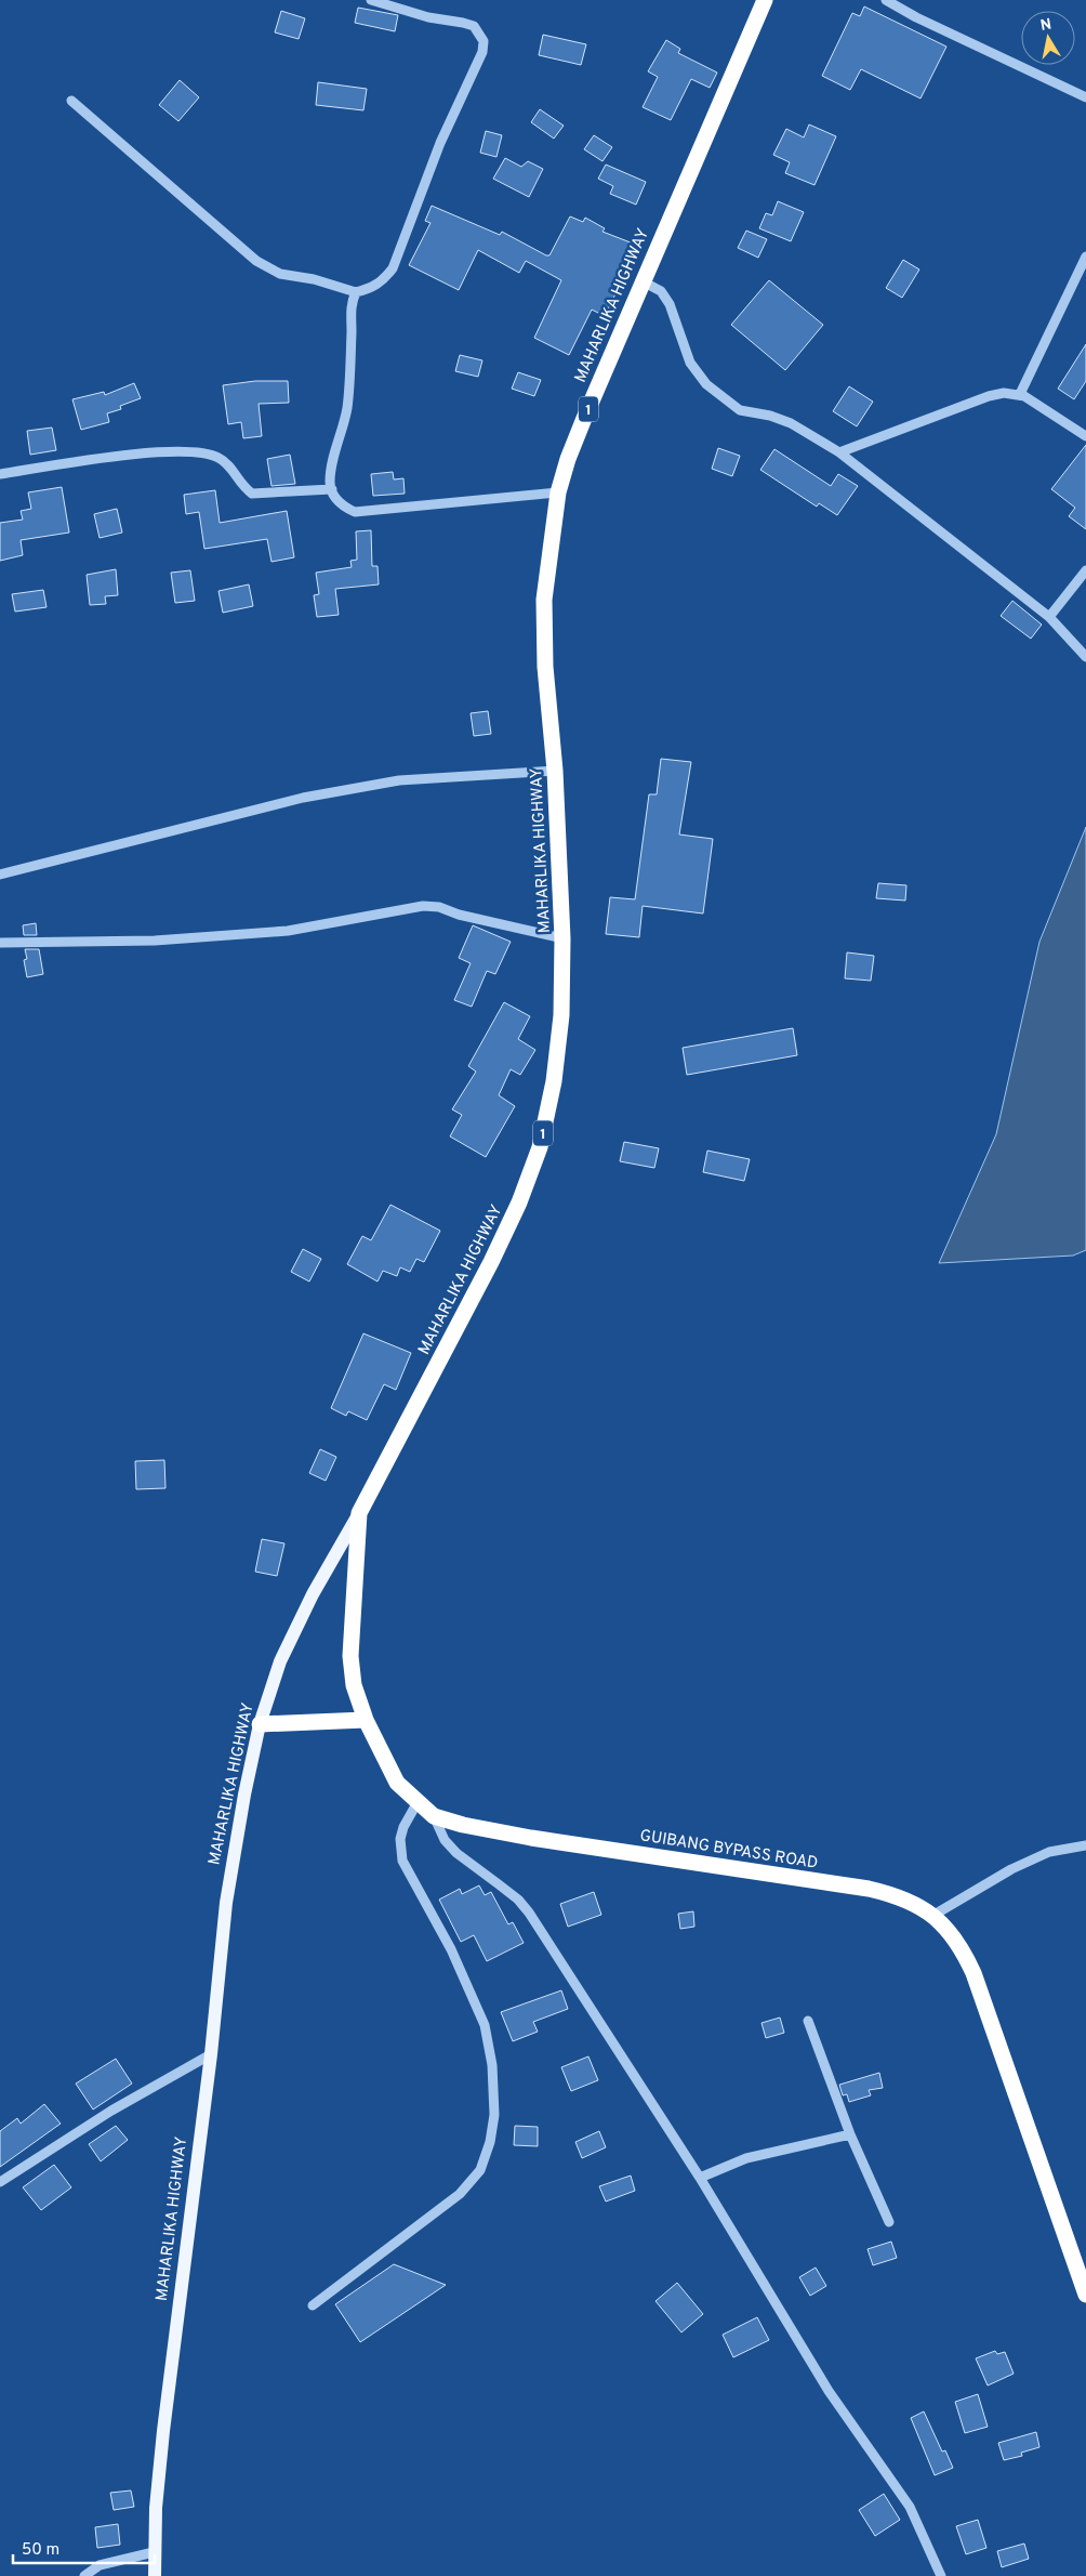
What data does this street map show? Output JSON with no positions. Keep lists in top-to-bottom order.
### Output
{
  "streets": {
    "highway": ["MAHARLIKA HIGHWAY", "1", "GUIBANG BYPASS ROAD"]
  },
  "crossings": [
    ["MAHARLIKA HIGHWAY", "GUIBANG BYPASS ROAD"]
  ],
  "scale_bar": "50 m",
  "north": "top"
}
